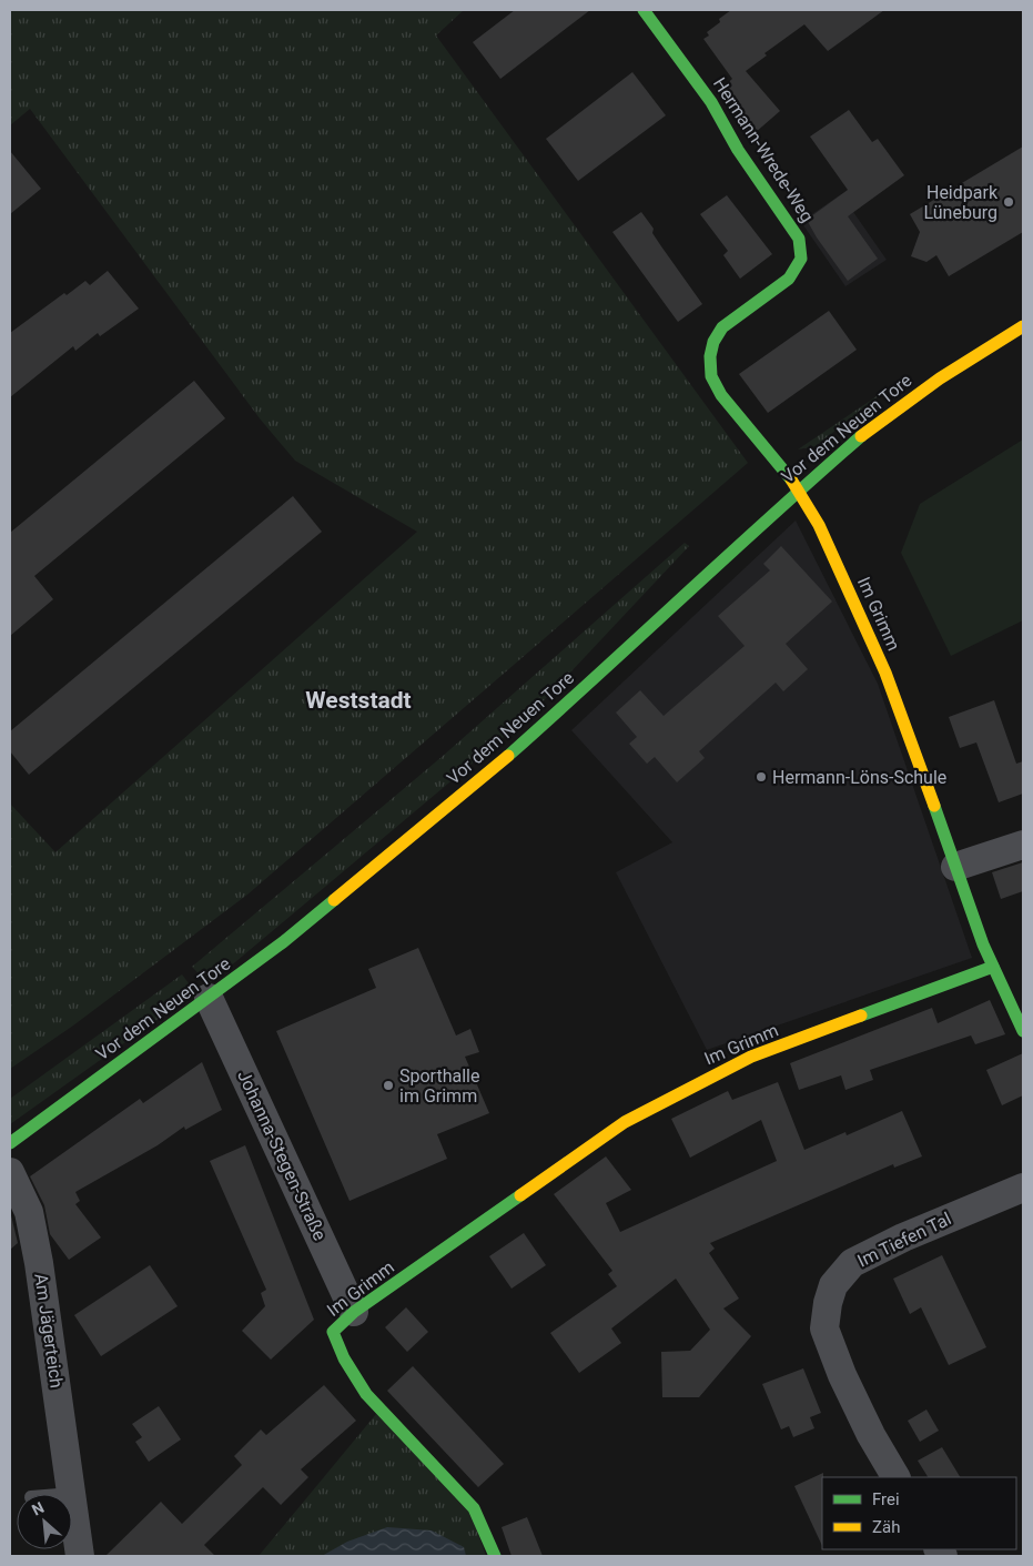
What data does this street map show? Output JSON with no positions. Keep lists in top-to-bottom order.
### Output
{
  "streets": {
    "street": [
      "Hermann-Wrede-Weg",
      "Vor dem Neuen Tore",
      "Im Grimm",
      "Johanna-Stegen-Straße",
      "Im Tiefen Tal",
      "Am Jägerteich"
    ]
  },
  "crossings": [
    ["Hermann-Wrede-Weg", "Vor dem Neuen Tore"],
    ["Hermann-Wrede-Weg", "Im Grimm"],
    ["Vor dem Neuen Tore", "Im Grimm"],
    ["Vor dem Neuen Tore", "Johanna-Stegen-Straße"],
    ["Im Grimm", "Johanna-Stegen-Straße"]
  ],
  "districts": ["Weststadt"],
  "places": ["Heidpark Lüneburg", "Hermann-Löns-Schule", "Sporthalle im Grimm"],
  "legend": ["Frei", "Zäh"],
  "north": "top left"
}
